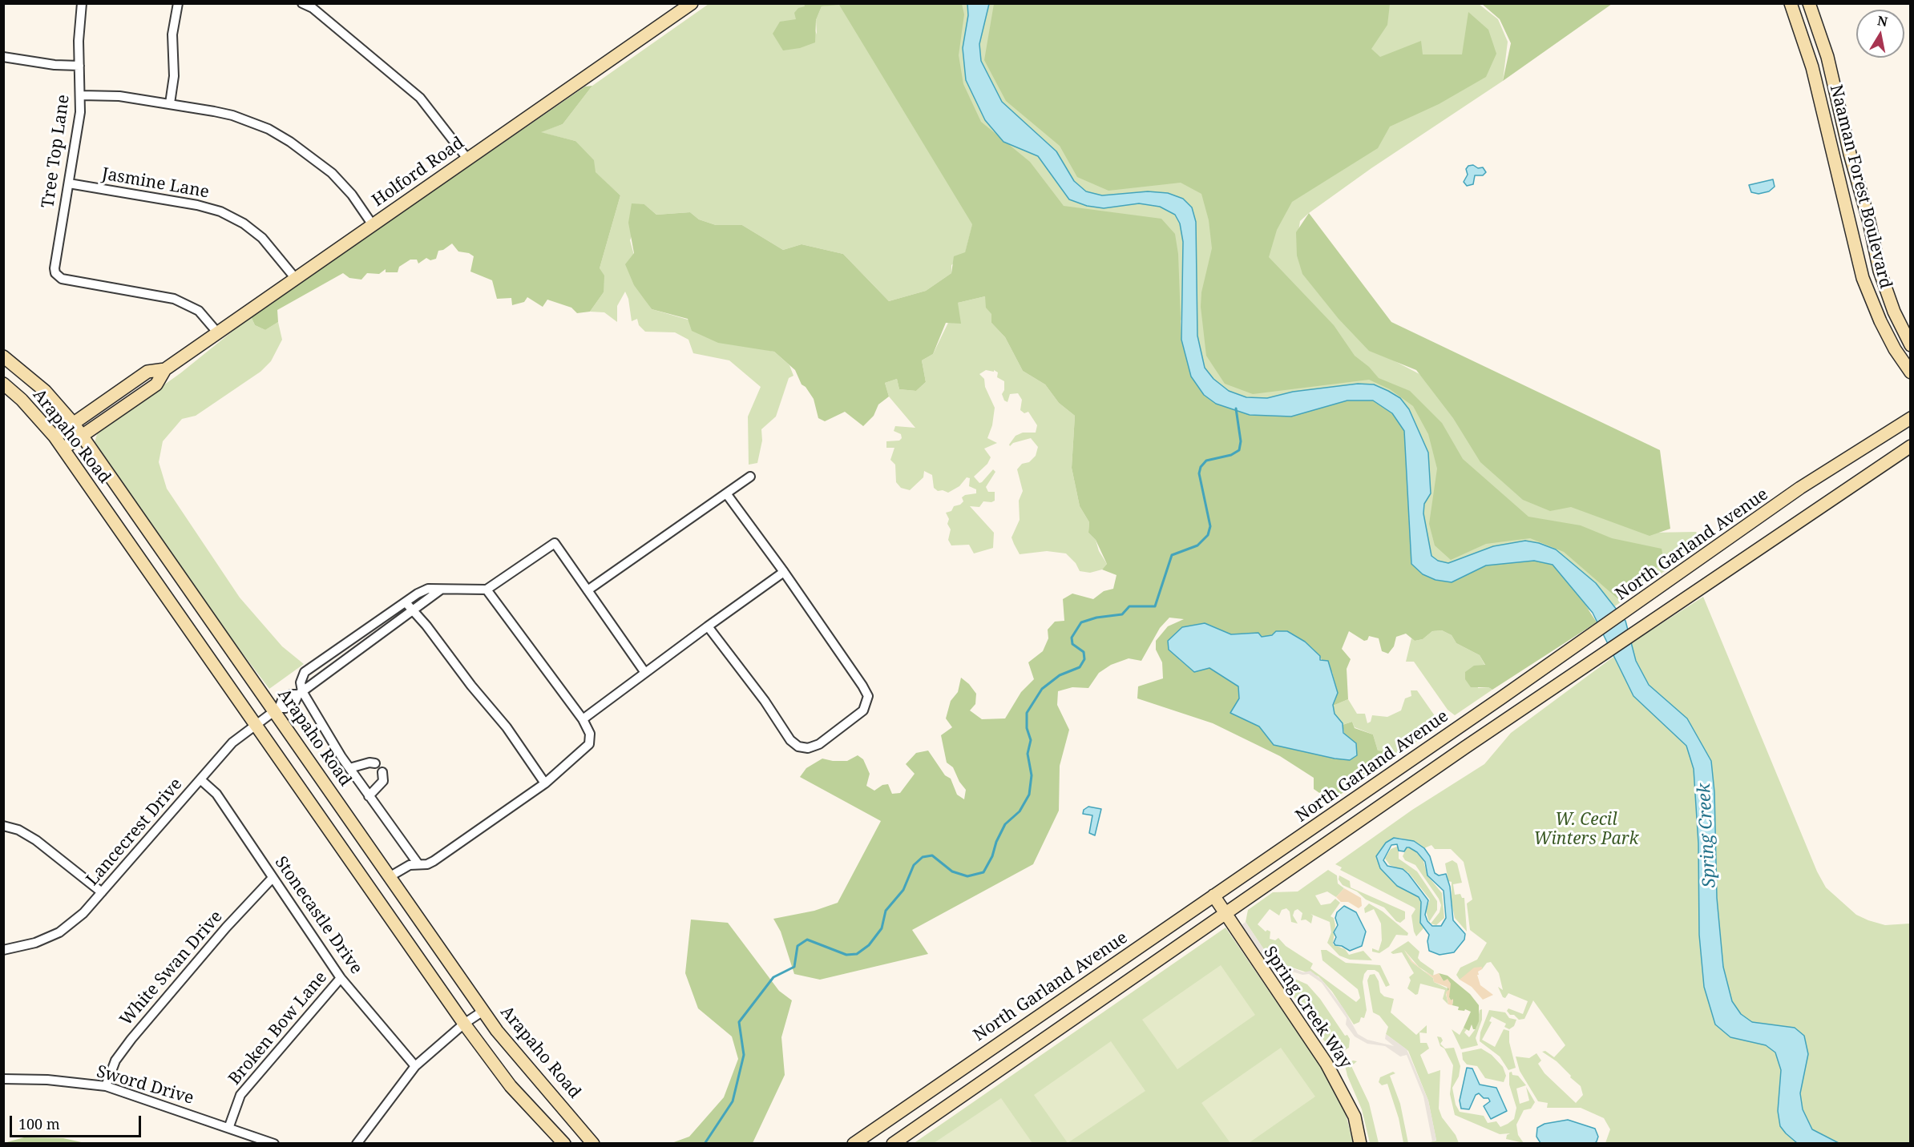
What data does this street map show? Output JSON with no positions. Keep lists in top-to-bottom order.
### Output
{
  "streets": {
    "main road": [
      "Holford Road",
      "Naaman Forest Boulevard",
      "Arapaho Road",
      "North Garland Avenue",
      "Spring Creek Way"
    ],
    "street": [
      "Tree Top Lane",
      "Jasmine Lane",
      "Lancecrest Drive",
      "Stonecastle Drive",
      "White Swan Drive",
      "Broken Bow Lane",
      "Sword Drive"
    ]
  },
  "crossings": [
    ["Tree Top Lane", "Holford Road"],
    ["Tree Top Lane", "Jasmine Lane"],
    ["Holford Road", "Jasmine Lane"],
    ["Holford Road", "Arapaho Road"],
    ["Arapaho Road", "Lancecrest Drive"],
    ["North Garland Avenue", "Spring Creek Way"],
    ["Lancecrest Drive", "Stonecastle Drive"],
    ["Stonecastle Drive", "White Swan Drive"],
    ["Stonecastle Drive", "Broken Bow Lane"],
    ["White Swan Drive", "Sword Drive"],
    ["Broken Bow Lane", "Sword Drive"]
  ],
  "water": ["Spring Creek"],
  "parks": ["W. Cecil Winters Park"],
  "scale_bar": "100 m",
  "north": "top"
}
